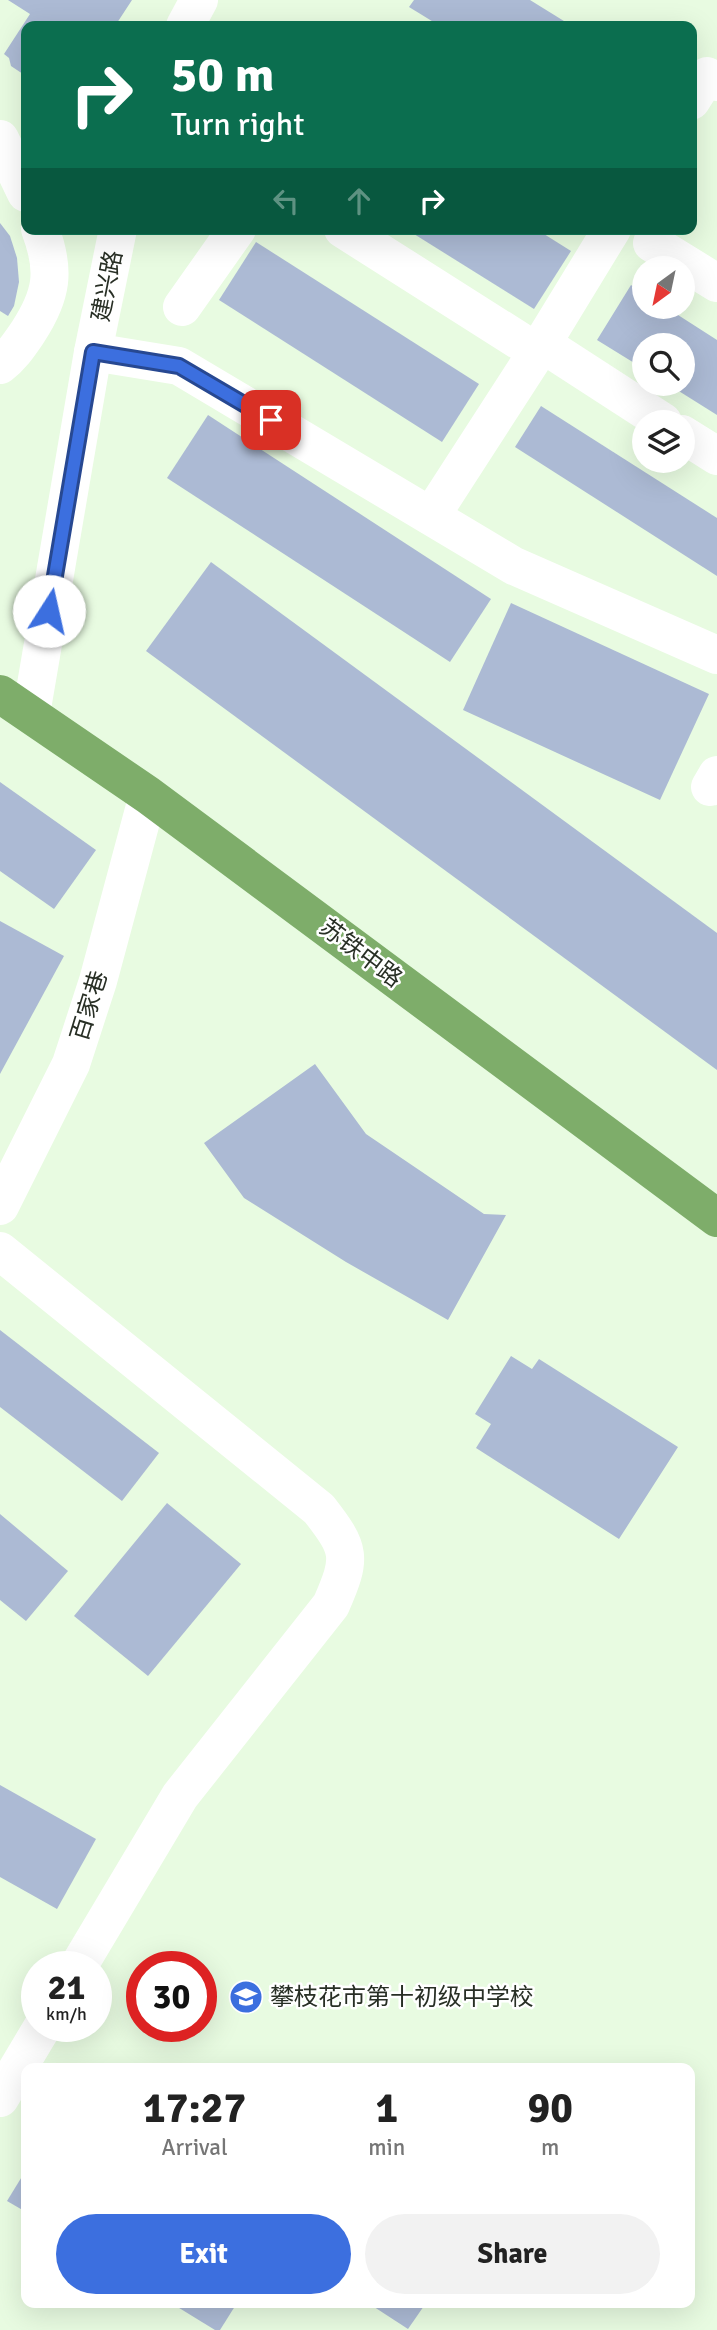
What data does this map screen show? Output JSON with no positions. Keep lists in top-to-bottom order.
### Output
{
  "streets": {
    "highway": ["苏铁中路"],
    "street": ["建兴路", "百家巷"]
  },
  "crossings": [
    ["建兴路", "苏铁中路"],
    ["苏铁中路", "百家巷"]
  ],
  "places": {
    "school or university": ["攀枝花市第十初级中学校"]
  },
  "north": "bottom left",
  "page": {
    "turn": ["50 m", "Turn right"],
    "speed": "21 km/h",
    "limit": "30",
    "eta": [
      "17:27",
      "Arrival",
      "1",
      "min",
      "90",
      "m"
    ],
    "buttons": ["Exit", "Share"]
  }
}
